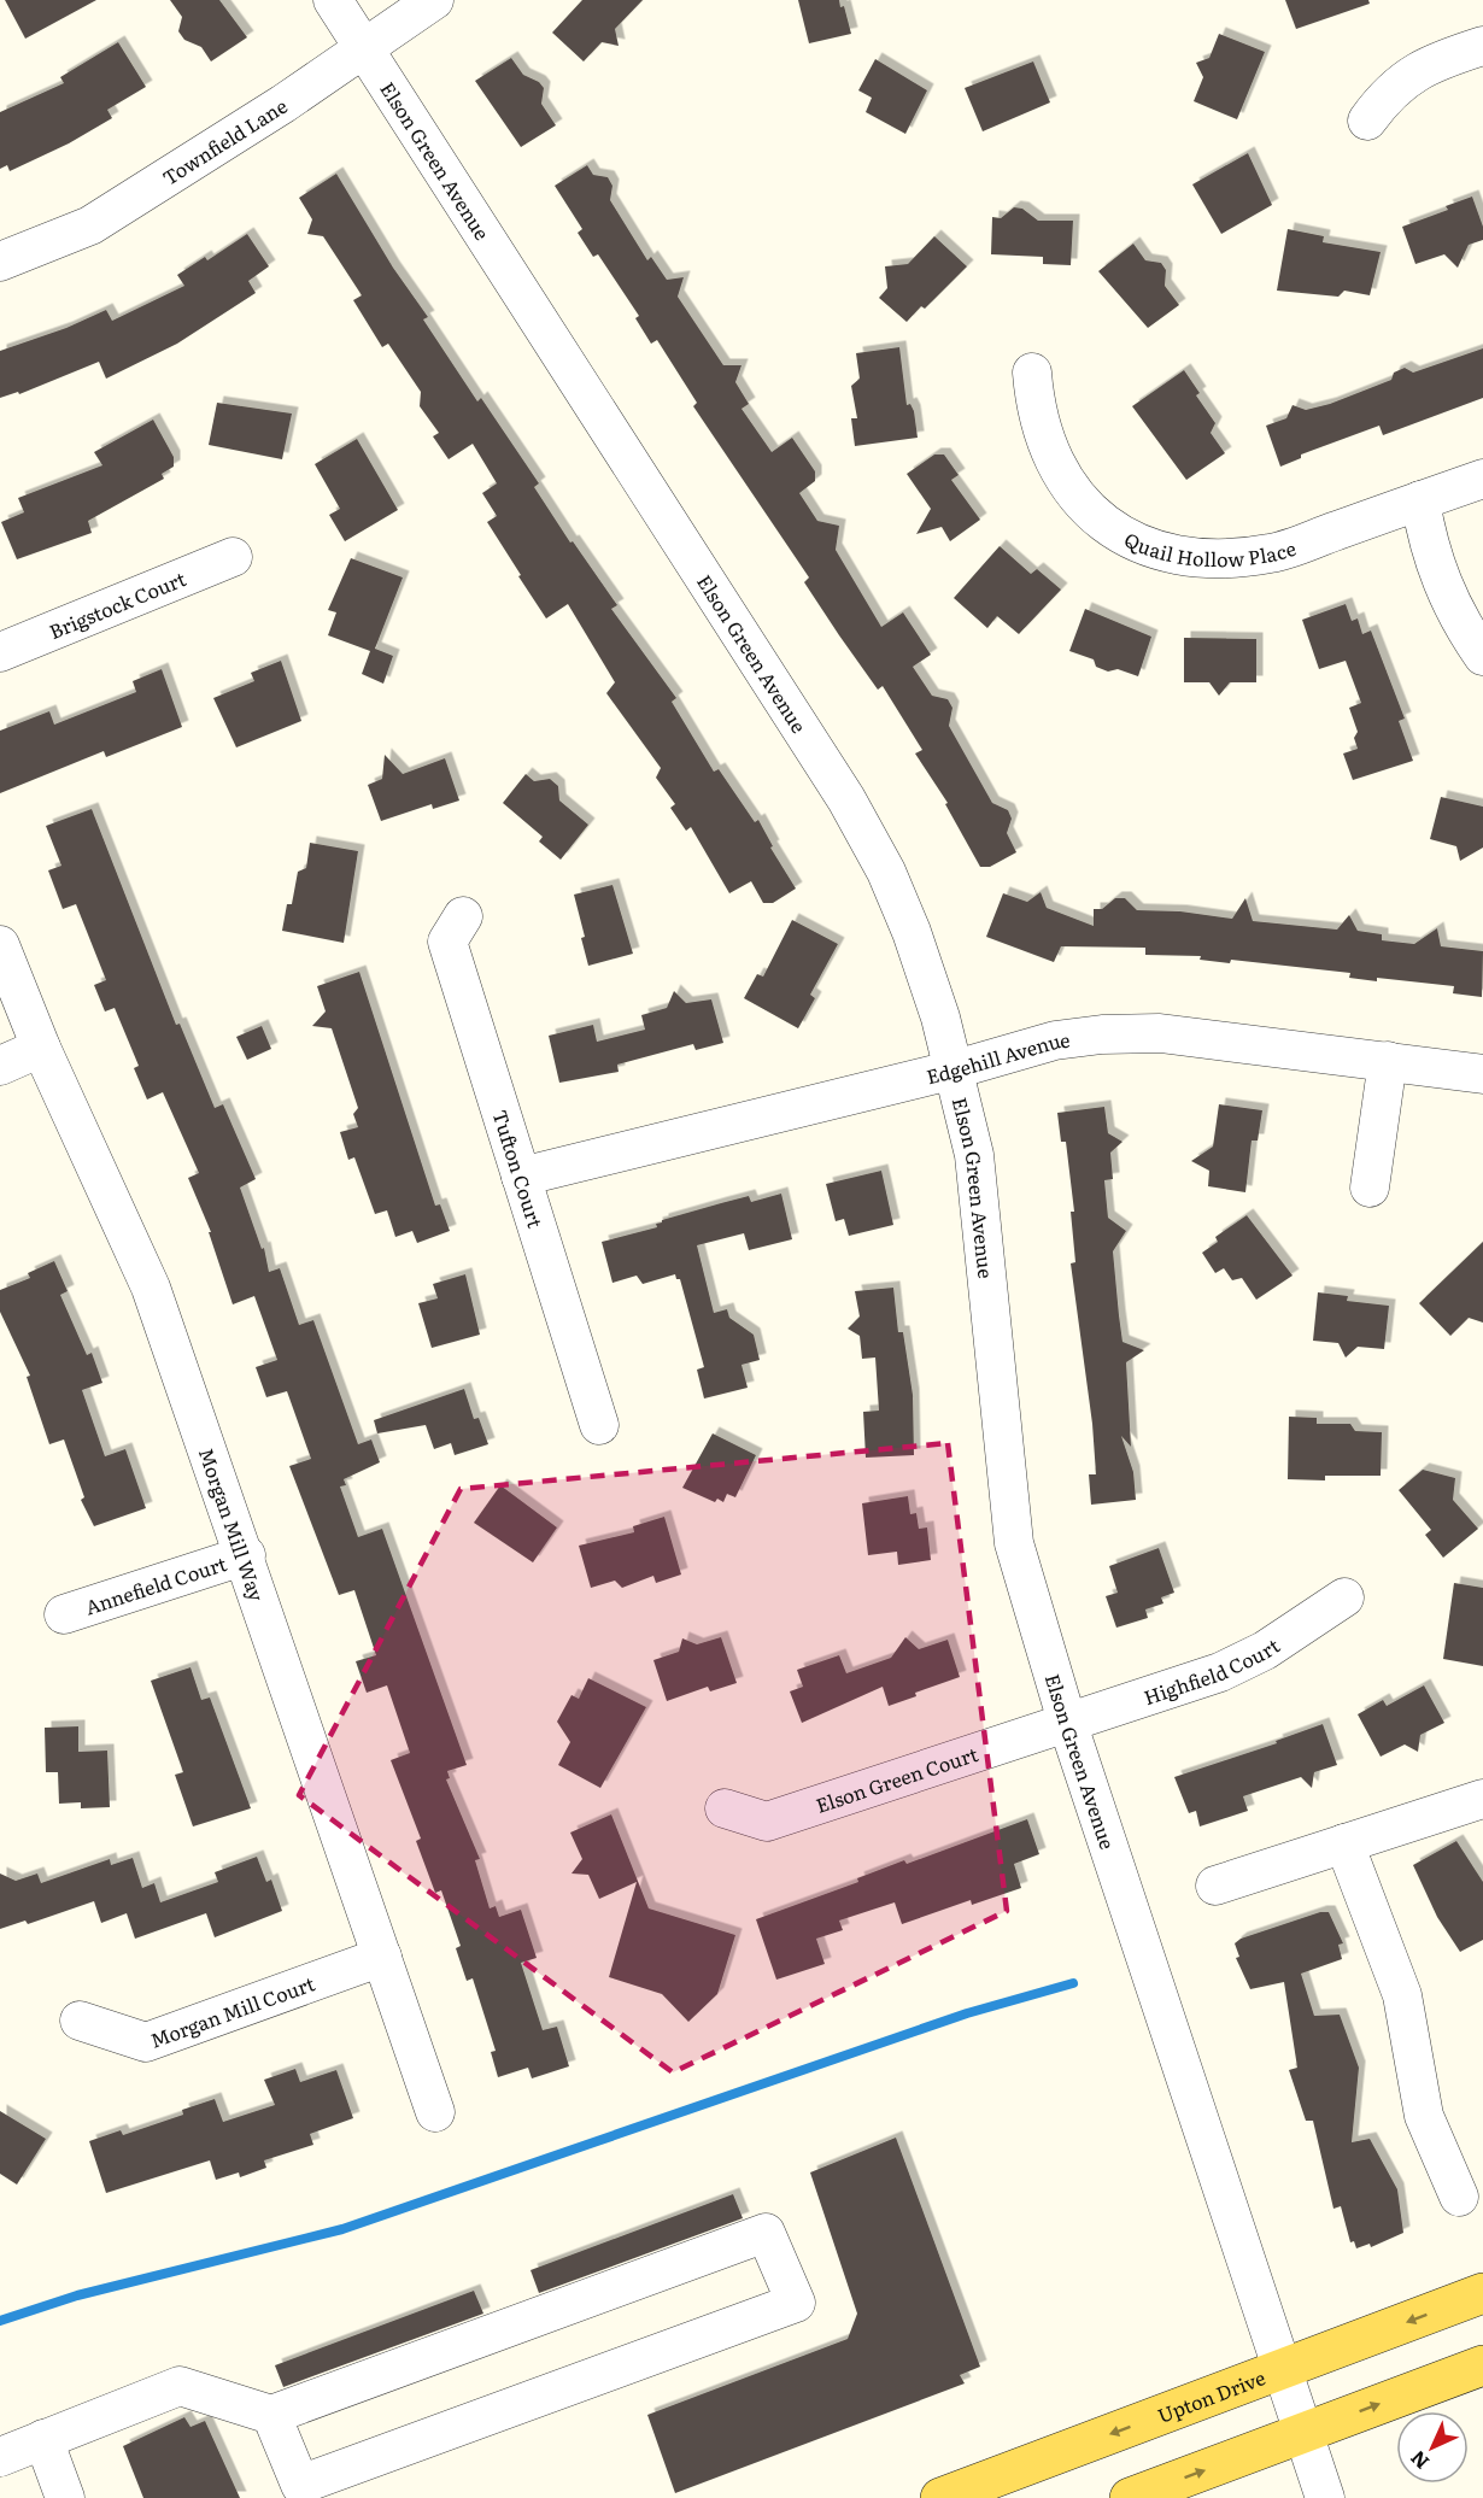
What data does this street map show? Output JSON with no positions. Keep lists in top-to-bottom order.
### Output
{
  "streets": {
    "main road": ["Upton Drive"],
    "street": [
      "Townfield Lane",
      "Elson Green Avenue",
      "Quail Hollow Place",
      "Brigstock Court",
      "Edgehill Avenue",
      "Tufton Court",
      "Morgan Mill Way",
      "Annefield Court",
      "Highfield Court",
      "Elson Green Court",
      "Morgan Mill Court"
    ]
  },
  "crossings": [
    ["Townfield Lane", "Elson Green Avenue"],
    ["Elson Green Avenue", "Edgehill Avenue"],
    ["Elson Green Avenue", "Highfield Court"],
    ["Elson Green Avenue", "Elson Green Court"],
    ["Elson Green Avenue", "Upton Drive"],
    ["Edgehill Avenue", "Tufton Court"],
    ["Morgan Mill Way", "Annefield Court"],
    ["Morgan Mill Way", "Morgan Mill Court"],
    ["Highfield Court", "Elson Green Court"]
  ],
  "north": "bottom left"
}
